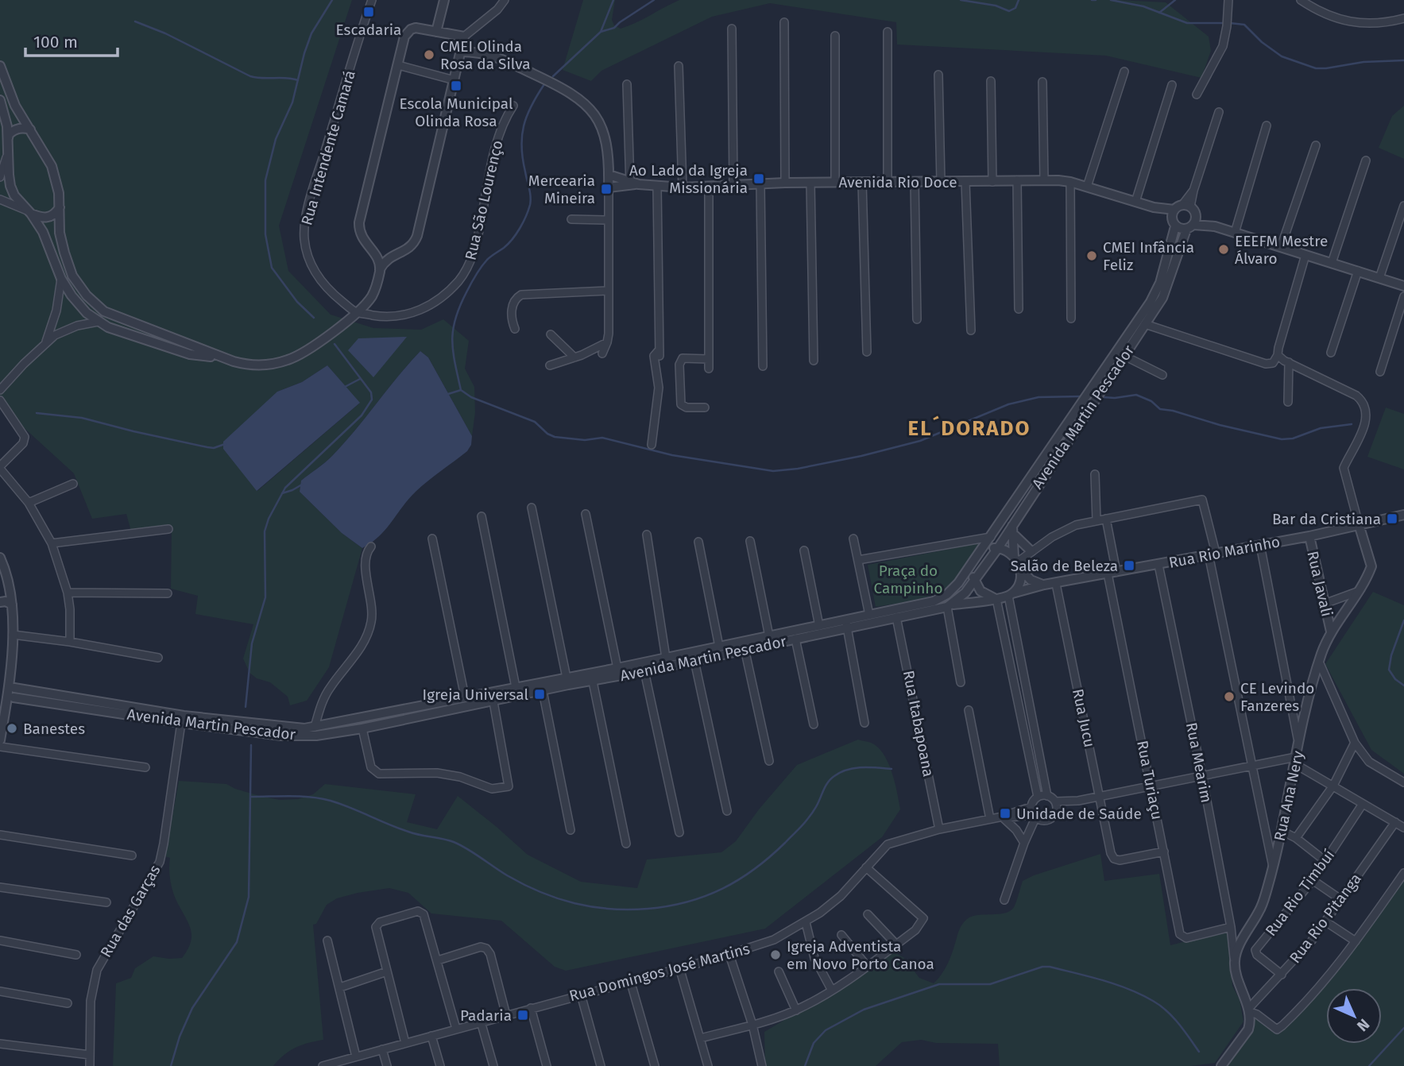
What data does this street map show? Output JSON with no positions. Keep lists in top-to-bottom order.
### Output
{
  "streets": {
    "street": [
      "Rua Intendente Camará",
      "Avenida Rio Doce",
      "Rua São Lourenço",
      "Avenida Martin Pescador",
      "Rua Rio Marinho",
      "Rua Javali",
      "Rua Jucu",
      "Rua Itabapoana",
      "Rua Mearim",
      "Rua Turiaçu",
      "Rua Ana Nery",
      "Rua Rio Timbuí",
      "Rua das Garças",
      "Rua Rio Pitanga",
      "Rua Domingos José Martins"
    ]
  },
  "crossings": [
    ["Rua Intendente Camará", "Rua São Lourenço"],
    ["Avenida Martin Pescador", "Rua Rio Marinho"],
    ["Avenida Martin Pescador", "Rua Itabapoana"],
    ["Avenida Martin Pescador", "Rua das Garças"],
    ["Rua Rio Marinho", "Rua Javali"],
    ["Rua Rio Marinho", "Rua Jucu"],
    ["Rua Rio Marinho", "Rua Mearim"],
    ["Rua Rio Marinho", "Rua Turiaçu"],
    ["Rua Rio Marinho", "Rua Ana Nery"],
    ["Rua Javali", "Rua Ana Nery"],
    ["Rua Jucu", "Rua Turiaçu"],
    ["Rua Itabapoana", "Rua Domingos José Martins"],
    ["Rua Mearim", "Rua Turiaçu"],
    ["Rua Mearim", "Rua Ana Nery"],
    ["Rua Rio Timbuí", "Rua Rio Pitanga"]
  ],
  "districts": ["EL´DORADO"],
  "parks": ["Praça do Campinho"],
  "places": {
    "transit": [
      "Escadaria",
      "Escola Municipal Olinda Rosa",
      "Ao Lado da Igreja Missionária",
      "Mercearia Mineira",
      "Bar da Cristiana",
      "Salão de Beleza",
      "Igreja Universal",
      "Unidade de Saúde",
      "Padaria"
    ],
    "other": [
      "CMEI Olinda Rosa da Silva",
      "EEEFM Mestre Álvaro",
      "CMEI Infância Feliz",
      "CE Levindo Fanzeres",
      "Banestes",
      "Igreja Adventista em Novo Porto Canoa"
    ]
  },
  "scale_bar": "100 m",
  "north": "bottom right"
}
